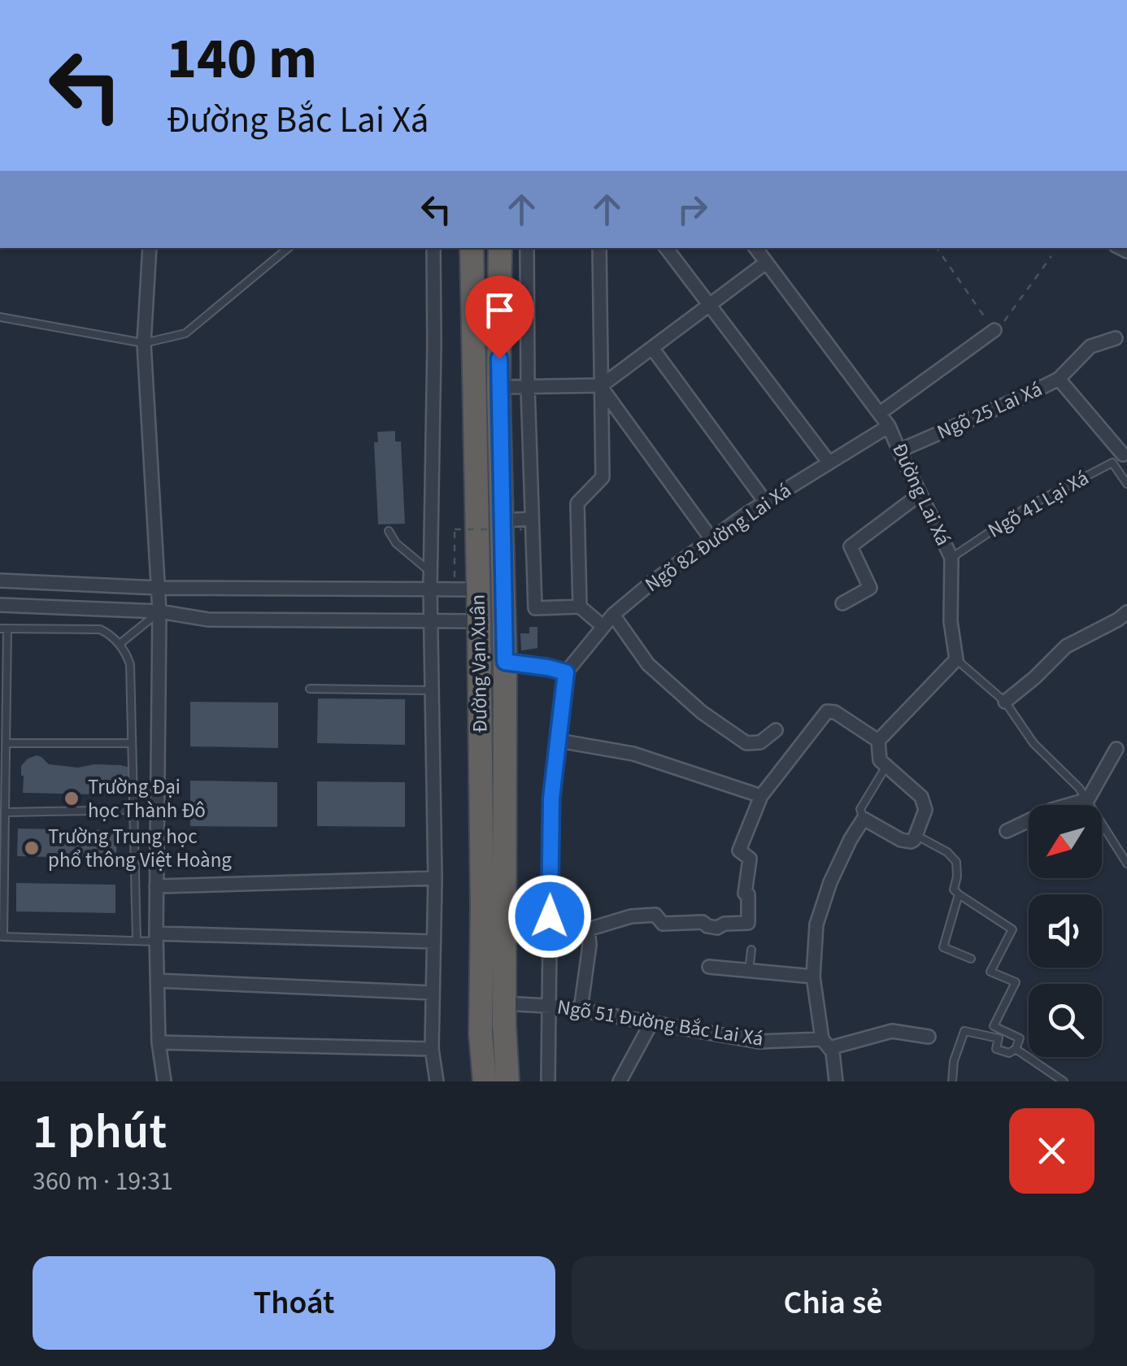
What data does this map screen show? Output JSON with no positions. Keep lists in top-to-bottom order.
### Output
{
  "streets": {
    "highway": ["Đường Vạn Xuân"],
    "street": [
      "Ngõ 25 Lai Xá",
      "Đường Lai Xá",
      "Ngõ 82 Đường Lai Xá",
      "Ngõ 51 Đường Bắc Lai Xá"
    ],
    "lane": ["Ngõ 41 Lại Xá"]
  },
  "crossings": [
    ["Ngõ 25 Lai Xá", "Đường Lai Xá"],
    ["Đường Lai Xá", "Ngõ 41 Lại Xá"],
    ["Đường Lai Xá", "Ngõ 82 Đường Lai Xá"],
    ["Đường Vạn Xuân", "Ngõ 51 Đường Bắc Lai Xá"]
  ],
  "places": ["Trường Đại học Thành Đô", "Trường Trung học phổ thông Việt Hoàng"],
  "north": "bottom left",
  "page": {
    "turn": ["140 m", "Đường Bắc Lai Xá"],
    "heading": ["1 phút", "360 m · 19:31"],
    "buttons": ["Thoát", "Chia sẻ"]
  }
}
